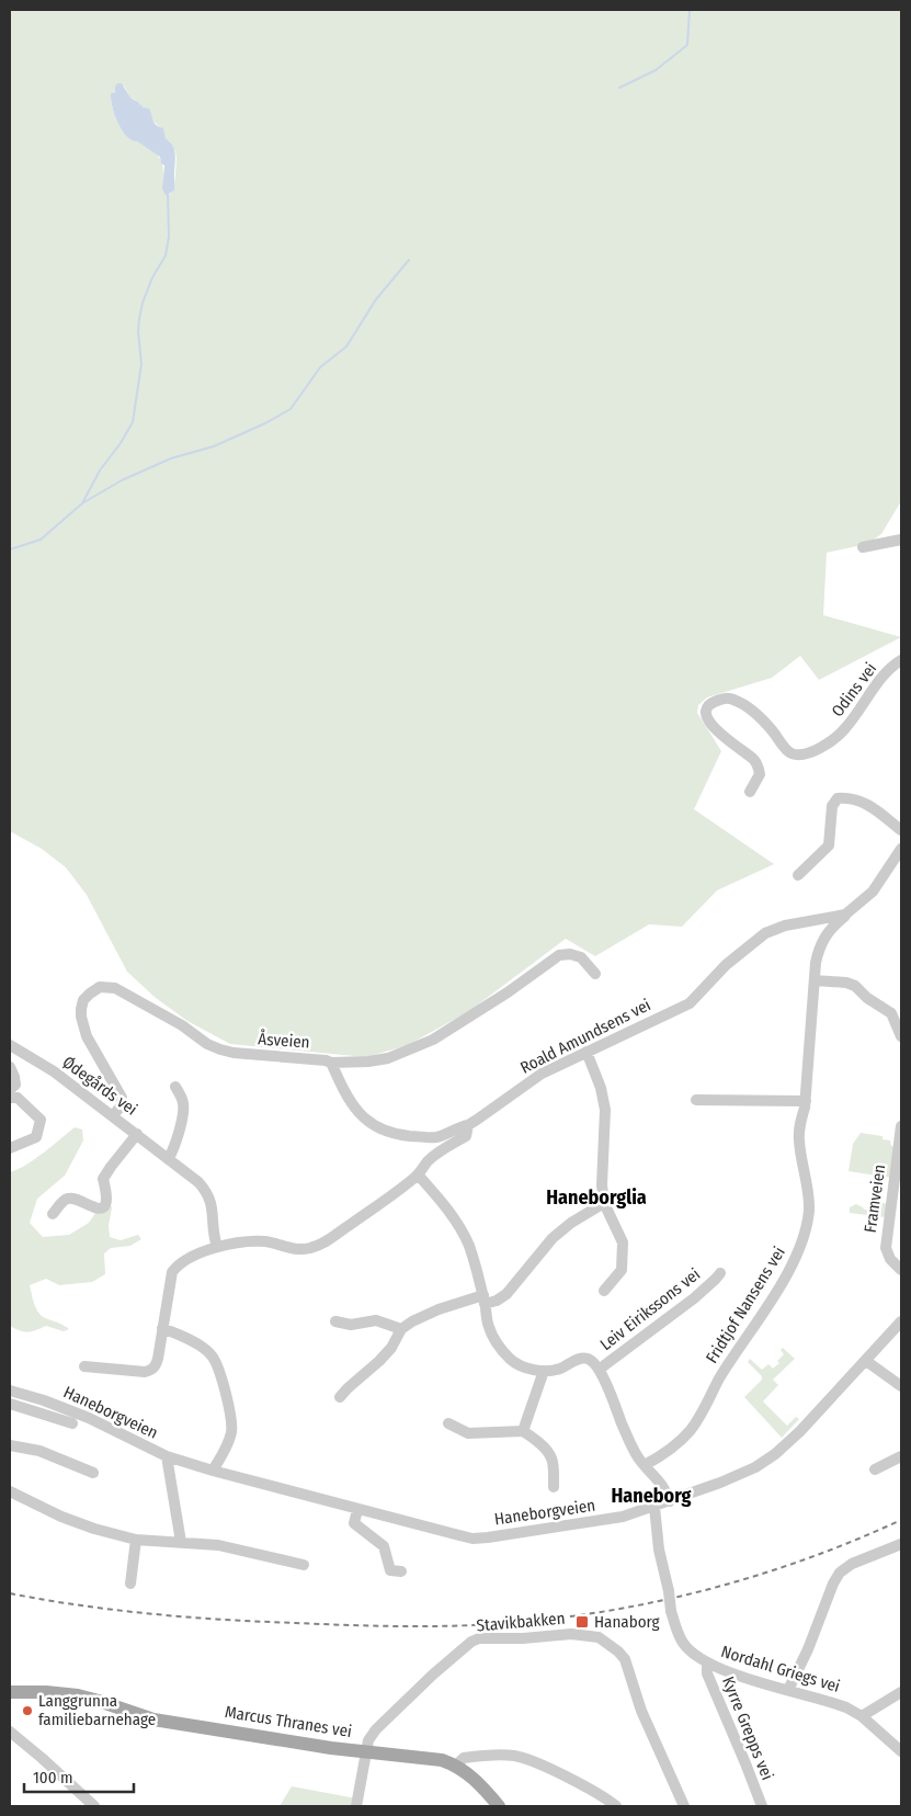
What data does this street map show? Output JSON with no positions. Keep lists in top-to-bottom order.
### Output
{
  "streets": {
    "main road": ["Marcus Thranes vei"],
    "street": [
      "Odins vei",
      "Roald Amundsens vei",
      "Åsveien",
      "Ødegårds vei",
      "Framveien",
      "Fridtjof Nansens vei",
      "Leiv Eirikssons vei",
      "Haneborgveien",
      "Stavikbakken",
      "Nordahl Griegs vei",
      "Kyrre Grepps vei"
    ]
  },
  "crossings": [
    ["Roald Amundsens vei", "Ødegårds vei"],
    ["Roald Amundsens vei", "Fridtjof Nansens vei"],
    ["Åsveien", "Ødegårds vei"],
    ["Haneborgveien", "Nordahl Griegs vei"],
    ["Stavikbakken", "Marcus Thranes vei"],
    ["Nordahl Griegs vei", "Kyrre Grepps vei"]
  ],
  "districts": ["Haneborglia", "Haneborg"],
  "places": {
    "transit": ["Hanaborg"],
    "other": ["Langgrunna familiebarnehage"]
  },
  "scale_bar": "100 m"
}
